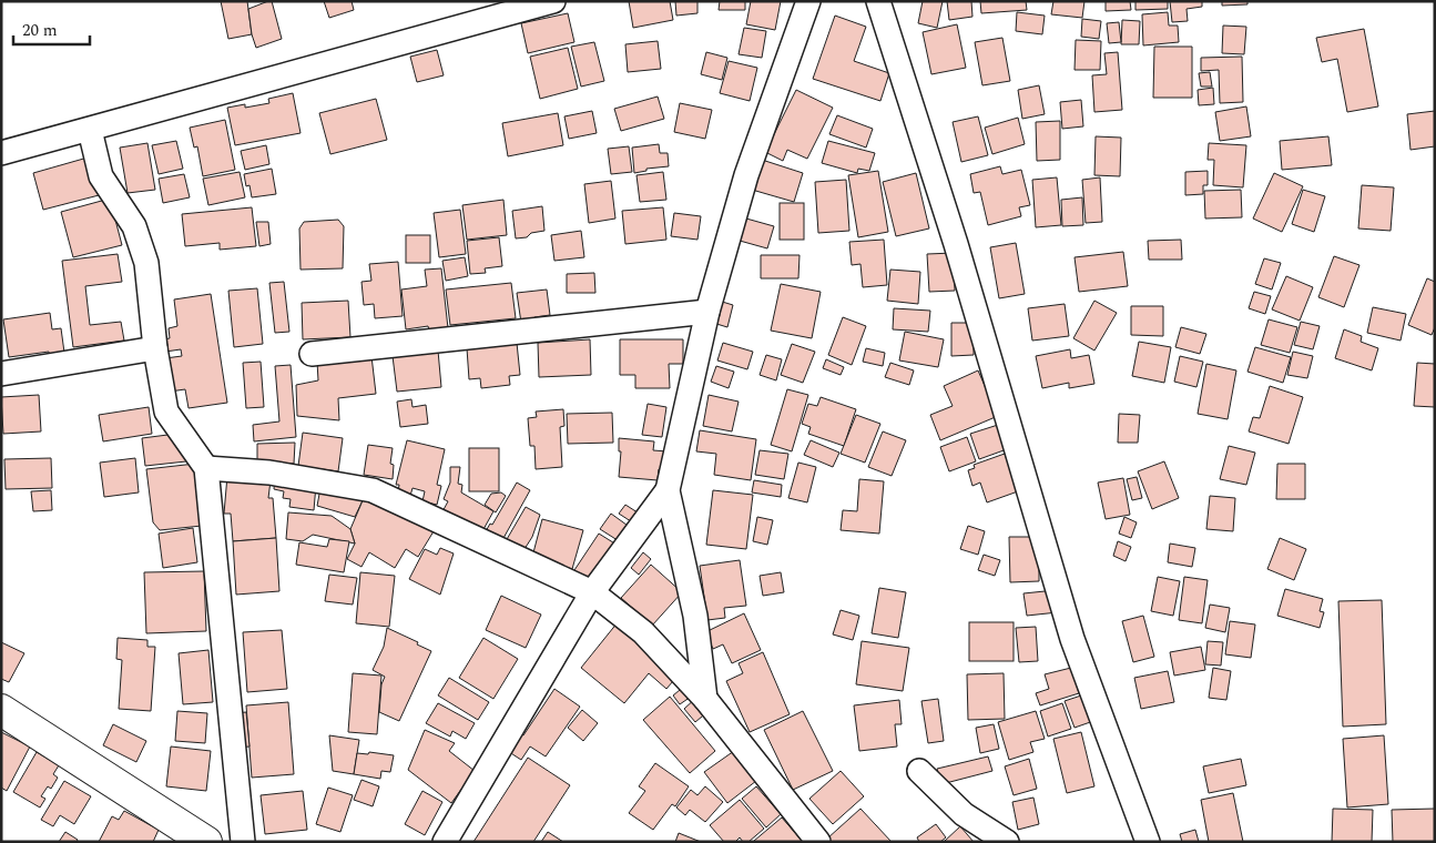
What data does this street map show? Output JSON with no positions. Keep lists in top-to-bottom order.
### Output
{
  "scale_bar": "20 m"
}
